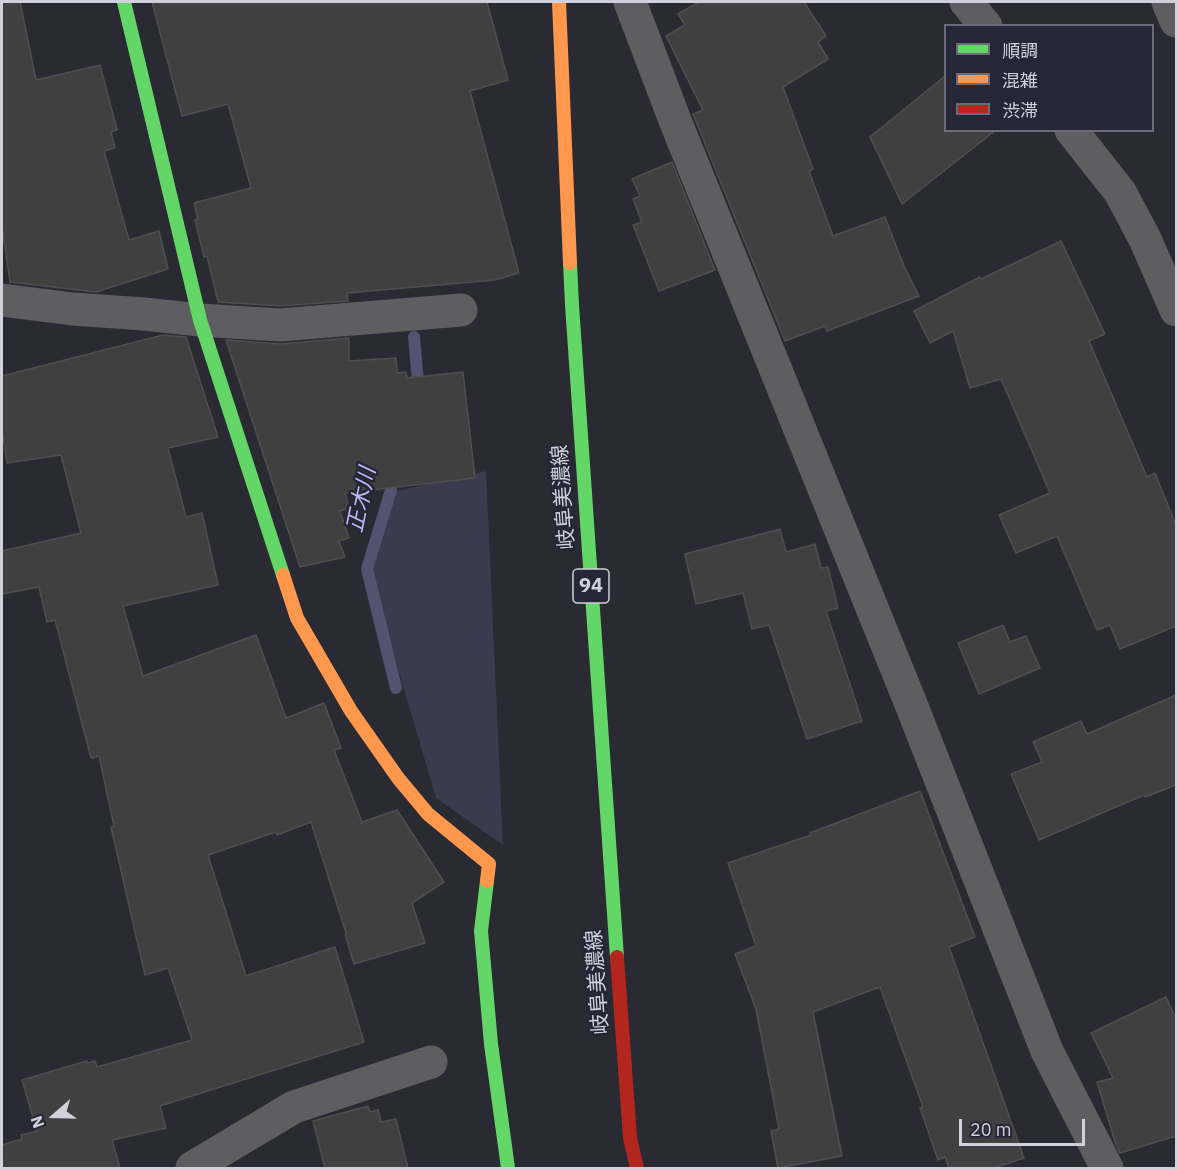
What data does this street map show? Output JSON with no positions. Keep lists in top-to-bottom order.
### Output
{
  "streets": {
    "street": ["岐阜美濃線", "94"]
  },
  "water": ["正木川"],
  "legend": ["順調", "混雑", "渋滞"],
  "scale_bar": "20 m",
  "north": "left"
}
